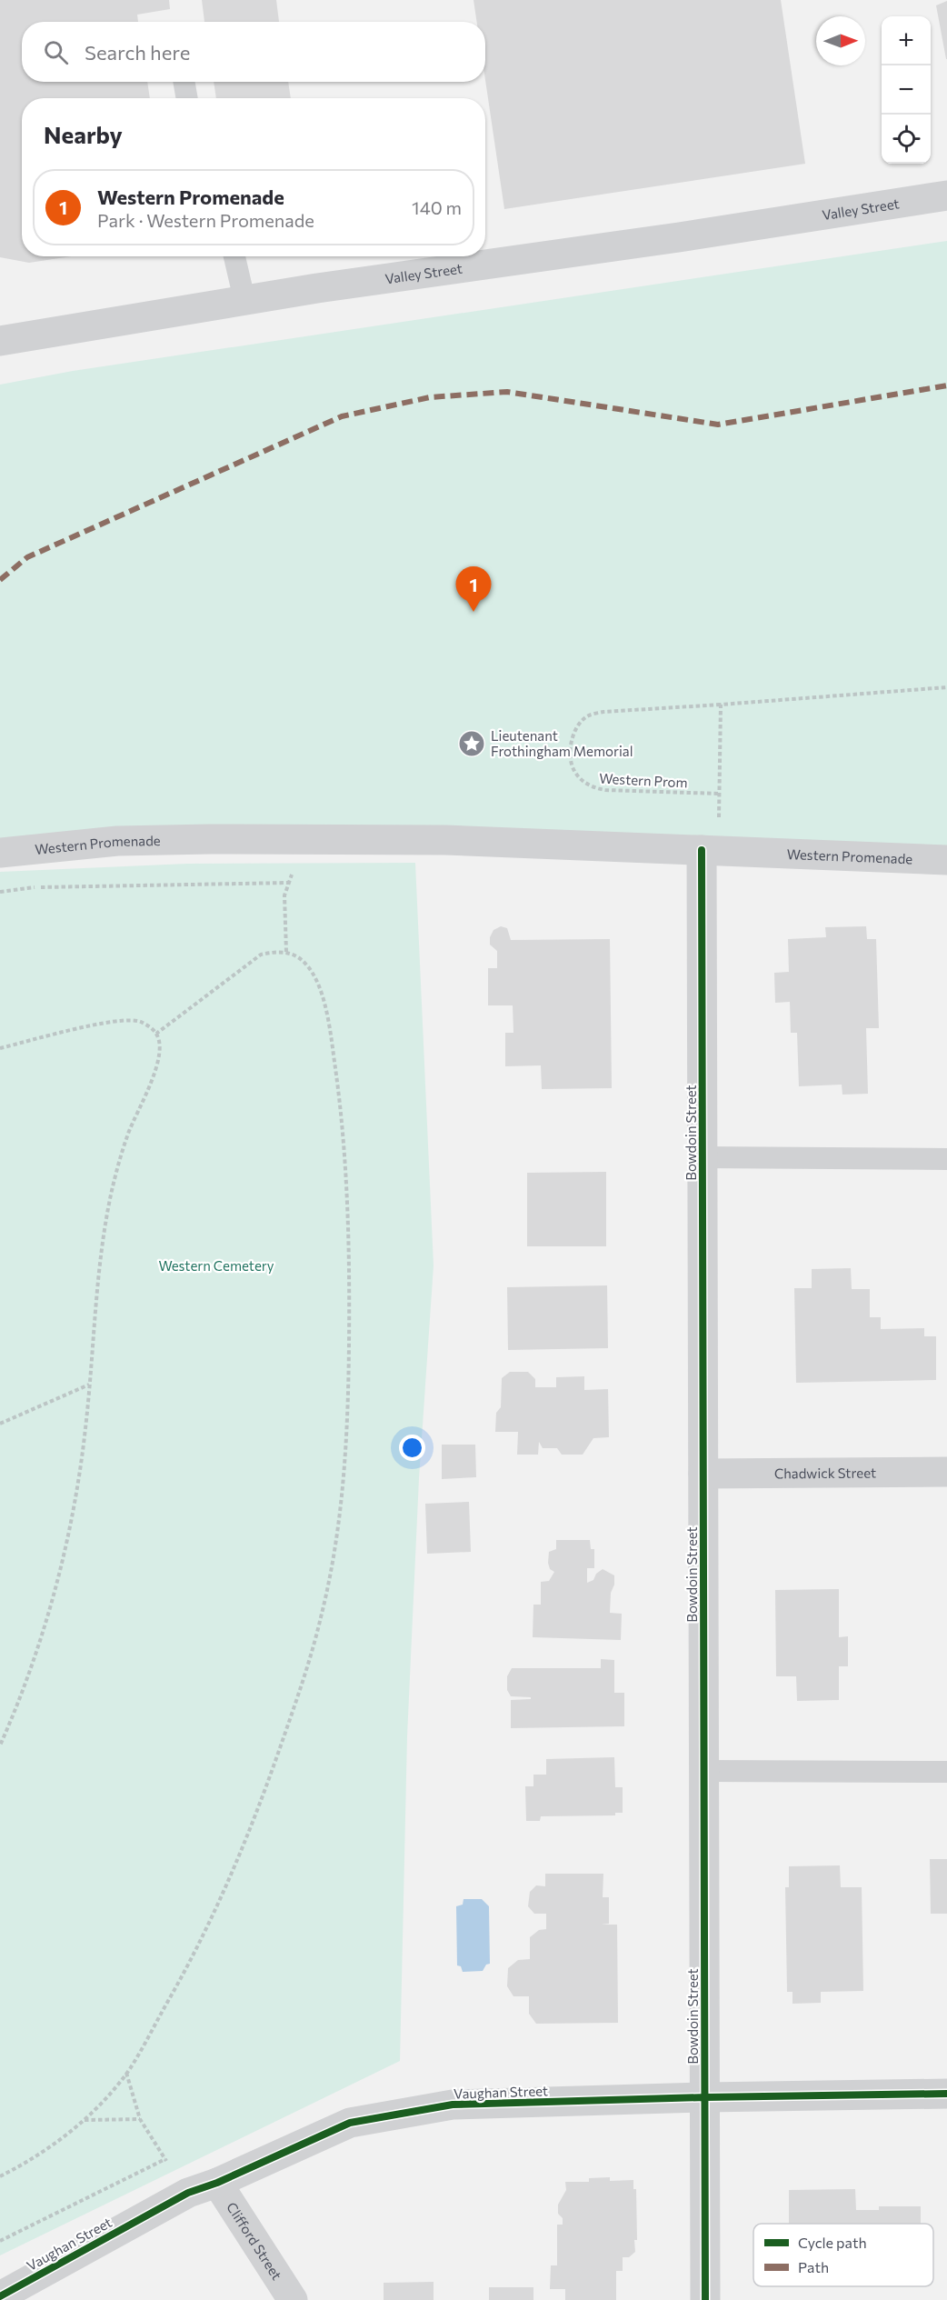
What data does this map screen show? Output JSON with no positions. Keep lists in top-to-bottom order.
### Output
{
  "streets": {
    "street": [
      "Valley Street",
      "Western Promenade",
      "Bowdoin Street",
      "Chadwick Street",
      "Vaughan Street",
      "Clifford Street"
    ],
    "path": ["Western Prom"]
  },
  "crossings": [
    ["Western Promenade", "Bowdoin Street"],
    ["Bowdoin Street", "Chadwick Street"],
    ["Bowdoin Street", "Vaughan Street"],
    ["Vaughan Street", "Clifford Street"]
  ],
  "parks": ["Western Cemetery"],
  "places": {
    "place": ["Lieutenant Frothingham Memorial"]
  },
  "legend": ["Cycle path", "Path"],
  "north": "right",
  "page": {
    "map_buttons": ["+", "−"],
    "search": "Search here",
    "heading": "Nearby",
    "list": [
      {
        "mark": "1",
        "name": "Western Promenade",
        "note": "Park · Western Promenade",
        "value": "140 m"
      }
    ],
    "pins": "1"
  }
}
